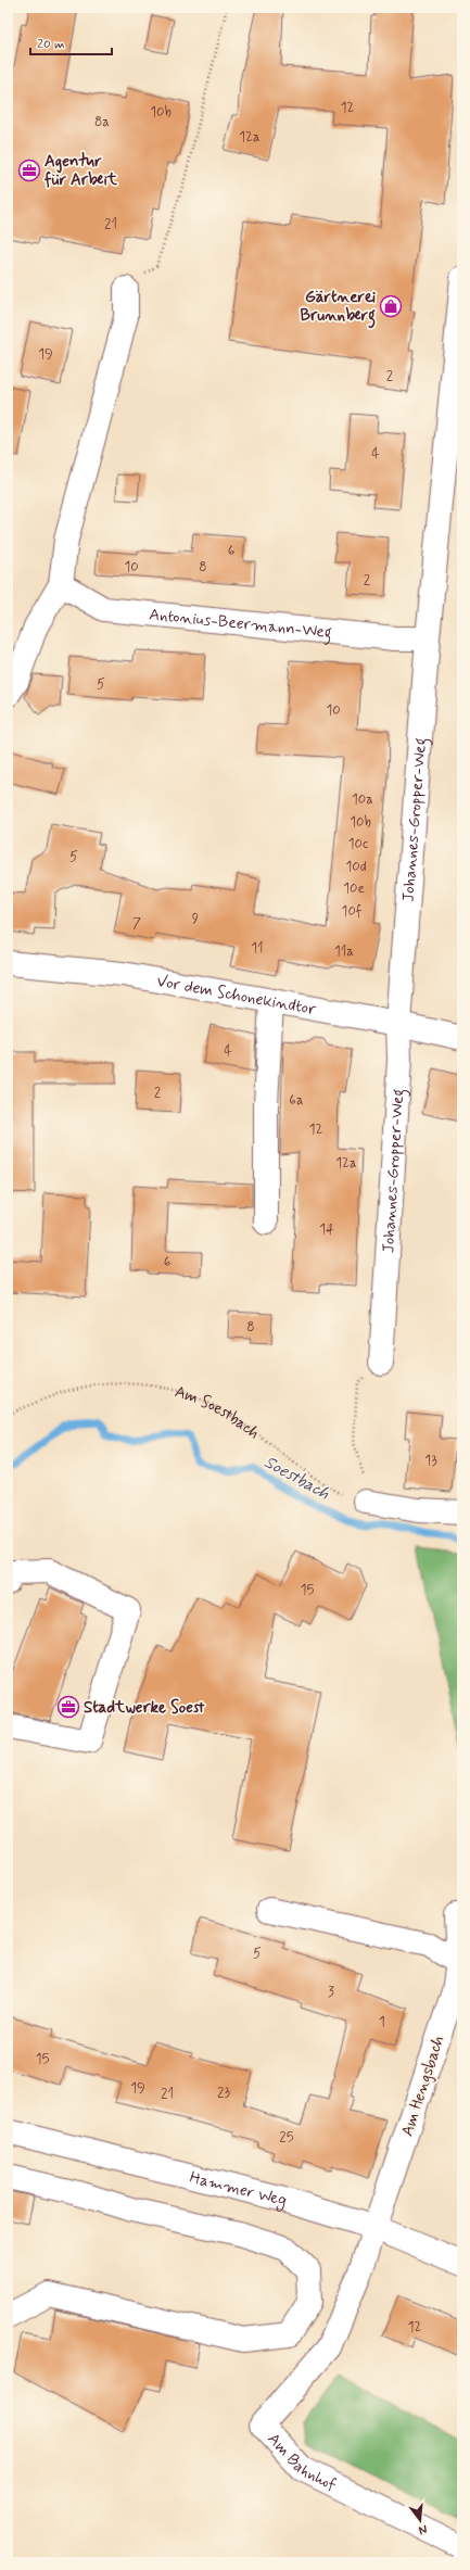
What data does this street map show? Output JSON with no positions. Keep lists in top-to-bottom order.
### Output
{
  "streets": {
    "street": [
      "Antonius-Beermann-Weg",
      "Johannes-Gropper-Weg",
      "Vor dem Schonekindtor",
      "Am Hengsbach",
      "Hammer Weg",
      "Am Bahnhof"
    ],
    "path": ["Am Soestbach"]
  },
  "crossings": [
    ["Antonius-Beermann-Weg", "Johannes-Gropper-Weg"],
    ["Johannes-Gropper-Weg", "Vor dem Schonekindtor"],
    ["Am Hengsbach", "Hammer Weg"],
    ["Am Hengsbach", "Am Bahnhof"],
    ["Hammer Weg", "Am Bahnhof"]
  ],
  "water": ["Soestbach"],
  "places": {
    "office": ["Agentur für Arbeit", "Stadtwerke Soest"],
    "shop": ["Gärtnerei Brunnberg"]
  },
  "house_numbers": [
    "12",
    "10b",
    "8a",
    "12a",
    "21",
    "19",
    "2",
    "4",
    "6",
    "10",
    "8",
    "2",
    "5",
    "10",
    "10a",
    "10b",
    "10c",
    "5",
    "10d",
    "10e",
    "10f",
    "9",
    "7",
    "11",
    "11a",
    "4",
    "2",
    "6a",
    "12",
    "12a",
    "14",
    "6",
    "8",
    "13",
    "15",
    "5",
    "3",
    "1",
    "15",
    "19",
    "23",
    "21",
    "25",
    "12"
  ],
  "scale_bar": "20 m",
  "north": "bottom"
}
